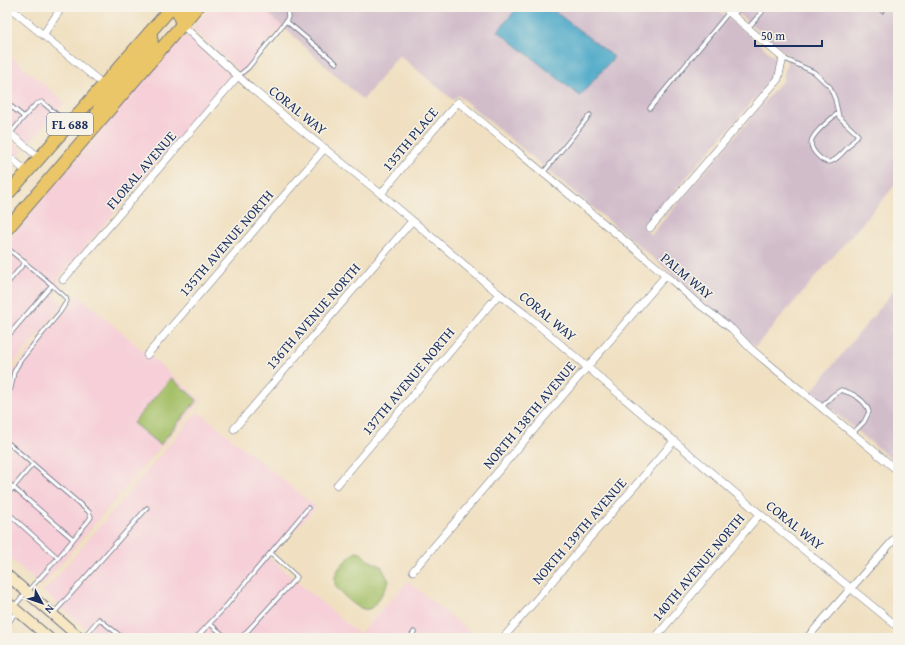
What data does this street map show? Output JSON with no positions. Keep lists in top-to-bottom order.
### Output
{
  "streets": {
    "main road": ["FL 688"],
    "street": [
      "CORAL WAY",
      "135TH PLACE",
      "FLORAL AVENUE",
      "135TH AVENUE NORTH",
      "PALM WAY",
      "136TH AVENUE NORTH",
      "137TH AVENUE NORTH",
      "NORTH 138TH AVENUE",
      "NORTH 139TH AVENUE",
      "140TH AVENUE NORTH"
    ]
  },
  "crossings": [
    ["CORAL WAY", "FL 688"],
    ["CORAL WAY", "135TH PLACE"],
    ["CORAL WAY", "FLORAL AVENUE"],
    ["CORAL WAY", "135TH AVENUE NORTH"],
    ["CORAL WAY", "136TH AVENUE NORTH"],
    ["CORAL WAY", "137TH AVENUE NORTH"],
    ["CORAL WAY", "NORTH 138TH AVENUE"],
    ["CORAL WAY", "NORTH 139TH AVENUE"],
    ["CORAL WAY", "140TH AVENUE NORTH"],
    ["135TH PLACE", "PALM WAY"],
    ["PALM WAY", "NORTH 138TH AVENUE"]
  ],
  "scale_bar": "50 m",
  "north": "bottom right"
}
